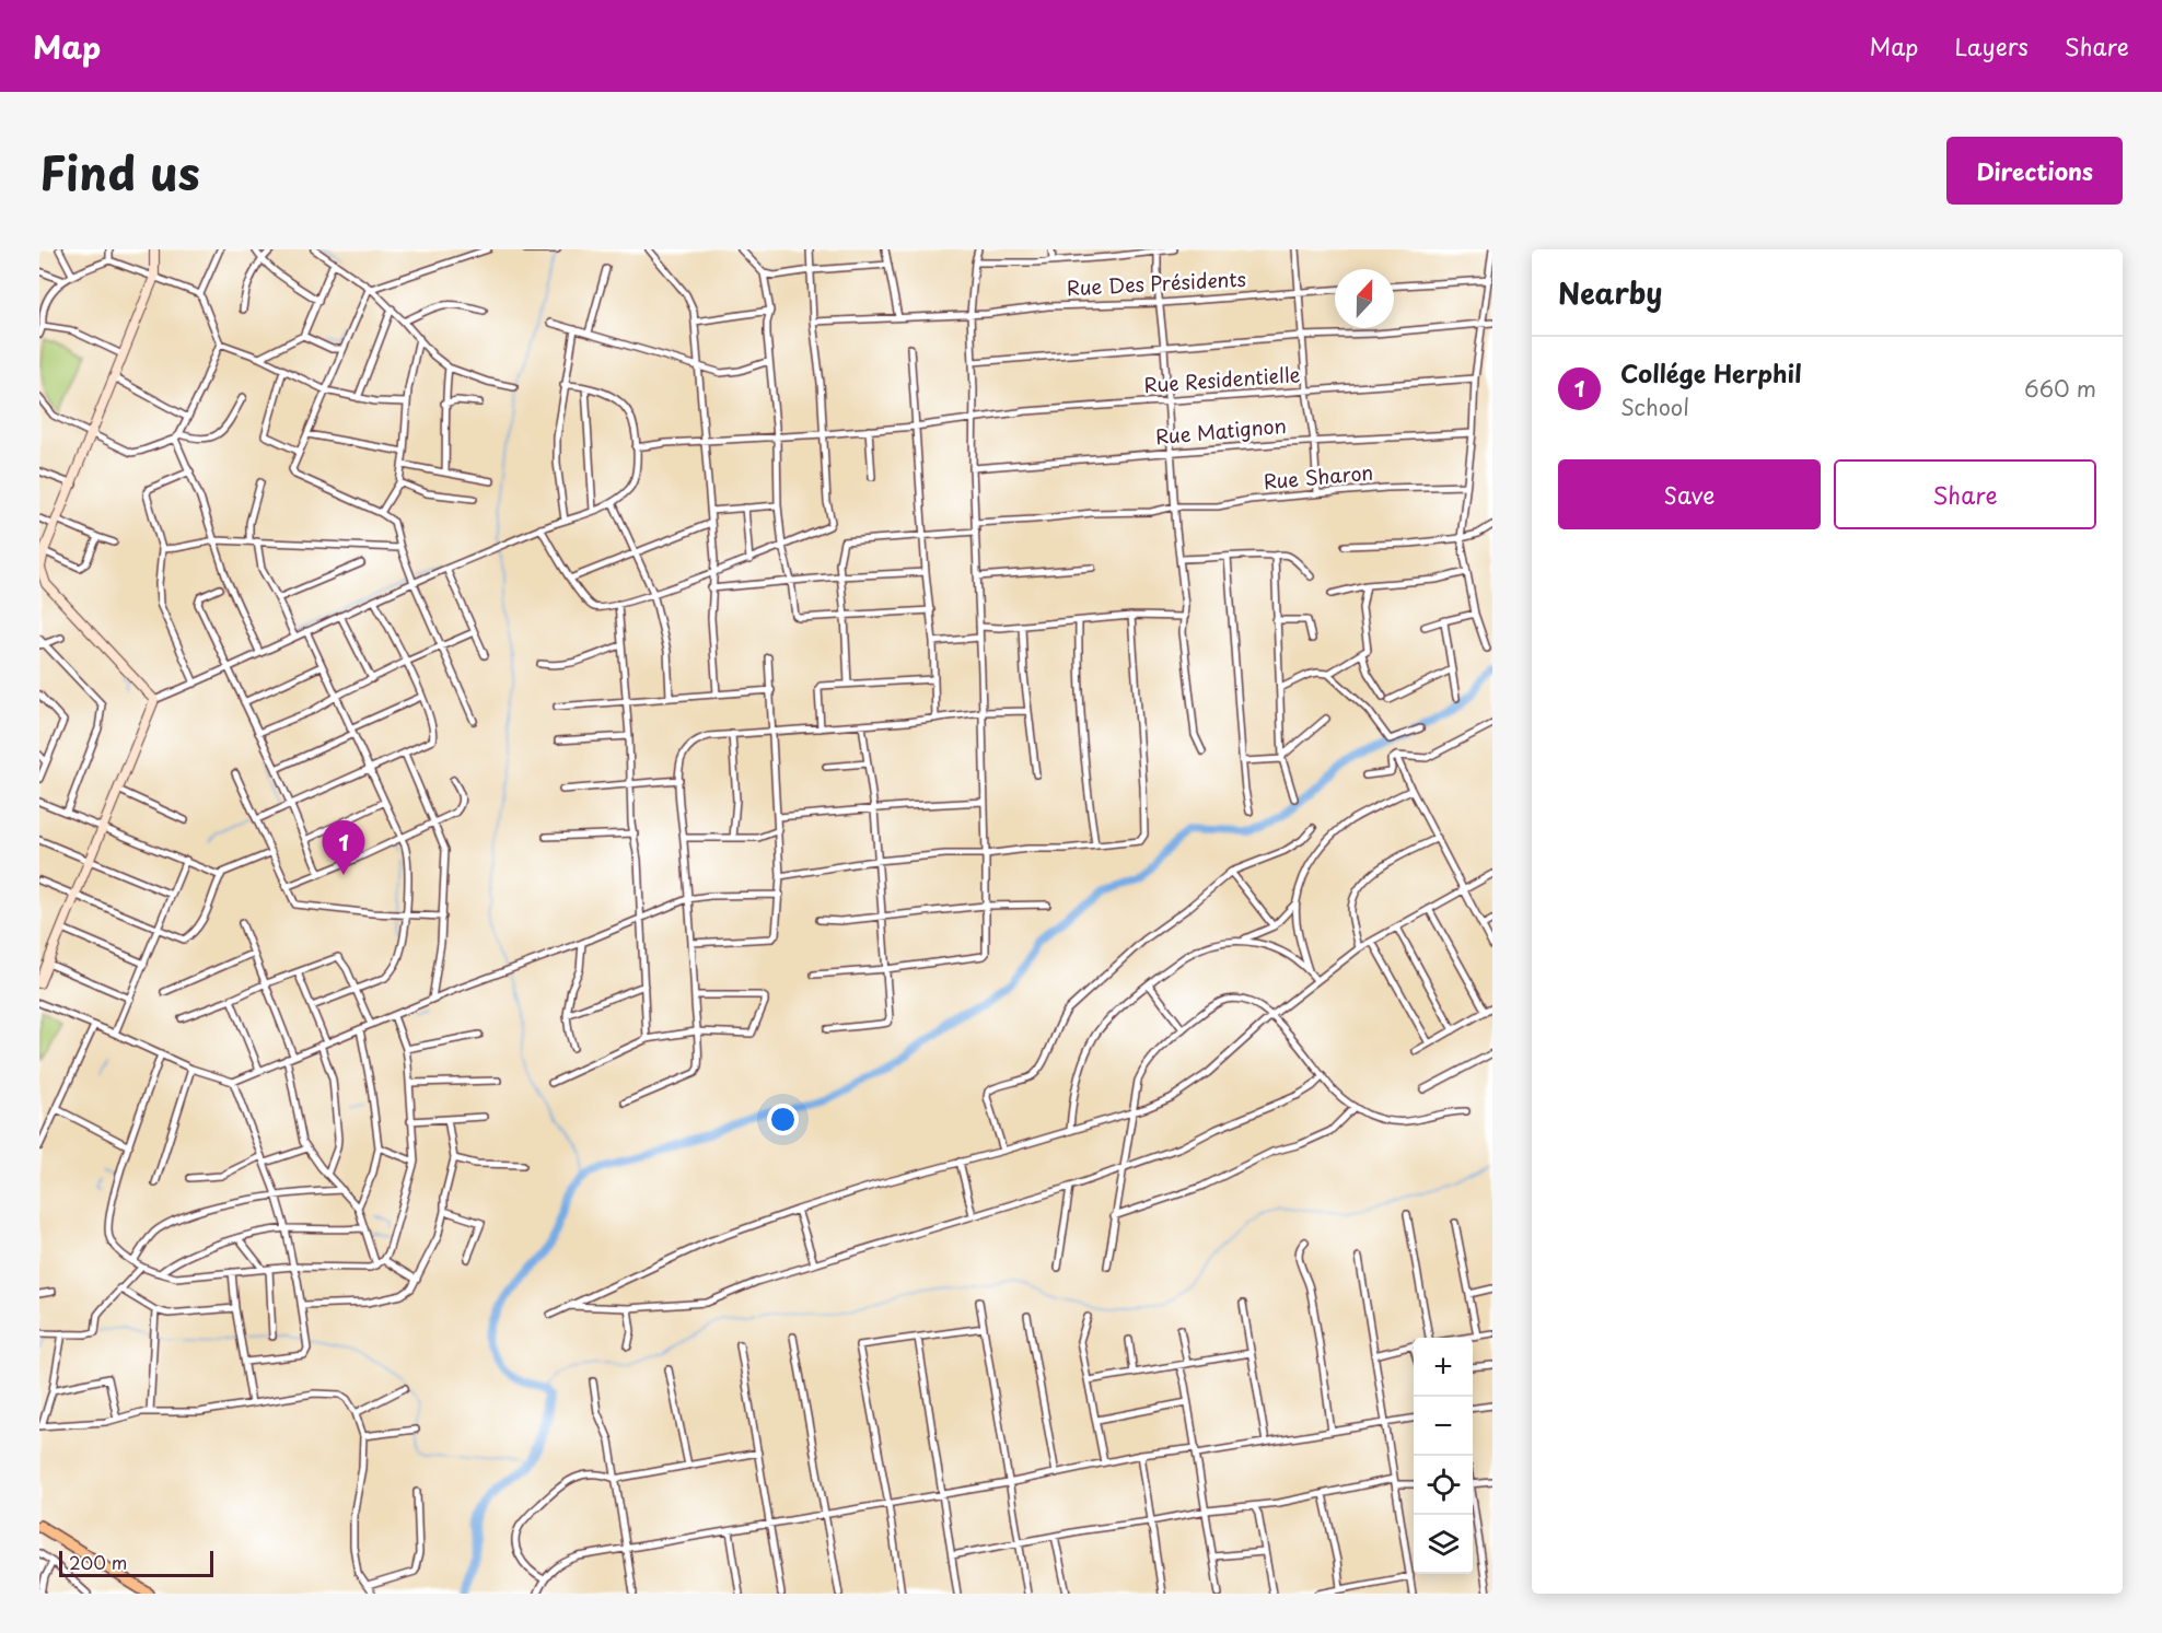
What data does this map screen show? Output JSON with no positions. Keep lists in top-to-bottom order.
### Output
{
  "streets": {
    "street": [
      "Rue Des Présidents",
      "Rue Residentielle",
      "Rue Matignon",
      "Rue Sharon"
    ]
  },
  "scale_bar": "200 m",
  "north": "top",
  "page": {
    "header": "Map",
    "nav": ["Map", "Layers", "Share"],
    "title": "Find us",
    "buttons": [
      "Directions",
      ["Save", "Share"]
    ],
    "heading": "Nearby",
    "list": [
      {
        "mark": "1",
        "name": "Collége Herphil",
        "note": "School",
        "value": "660 m"
      }
    ],
    "pins": "1",
    "map_buttons": ["+", "−"],
    "scale": "200 m"
  }
}
